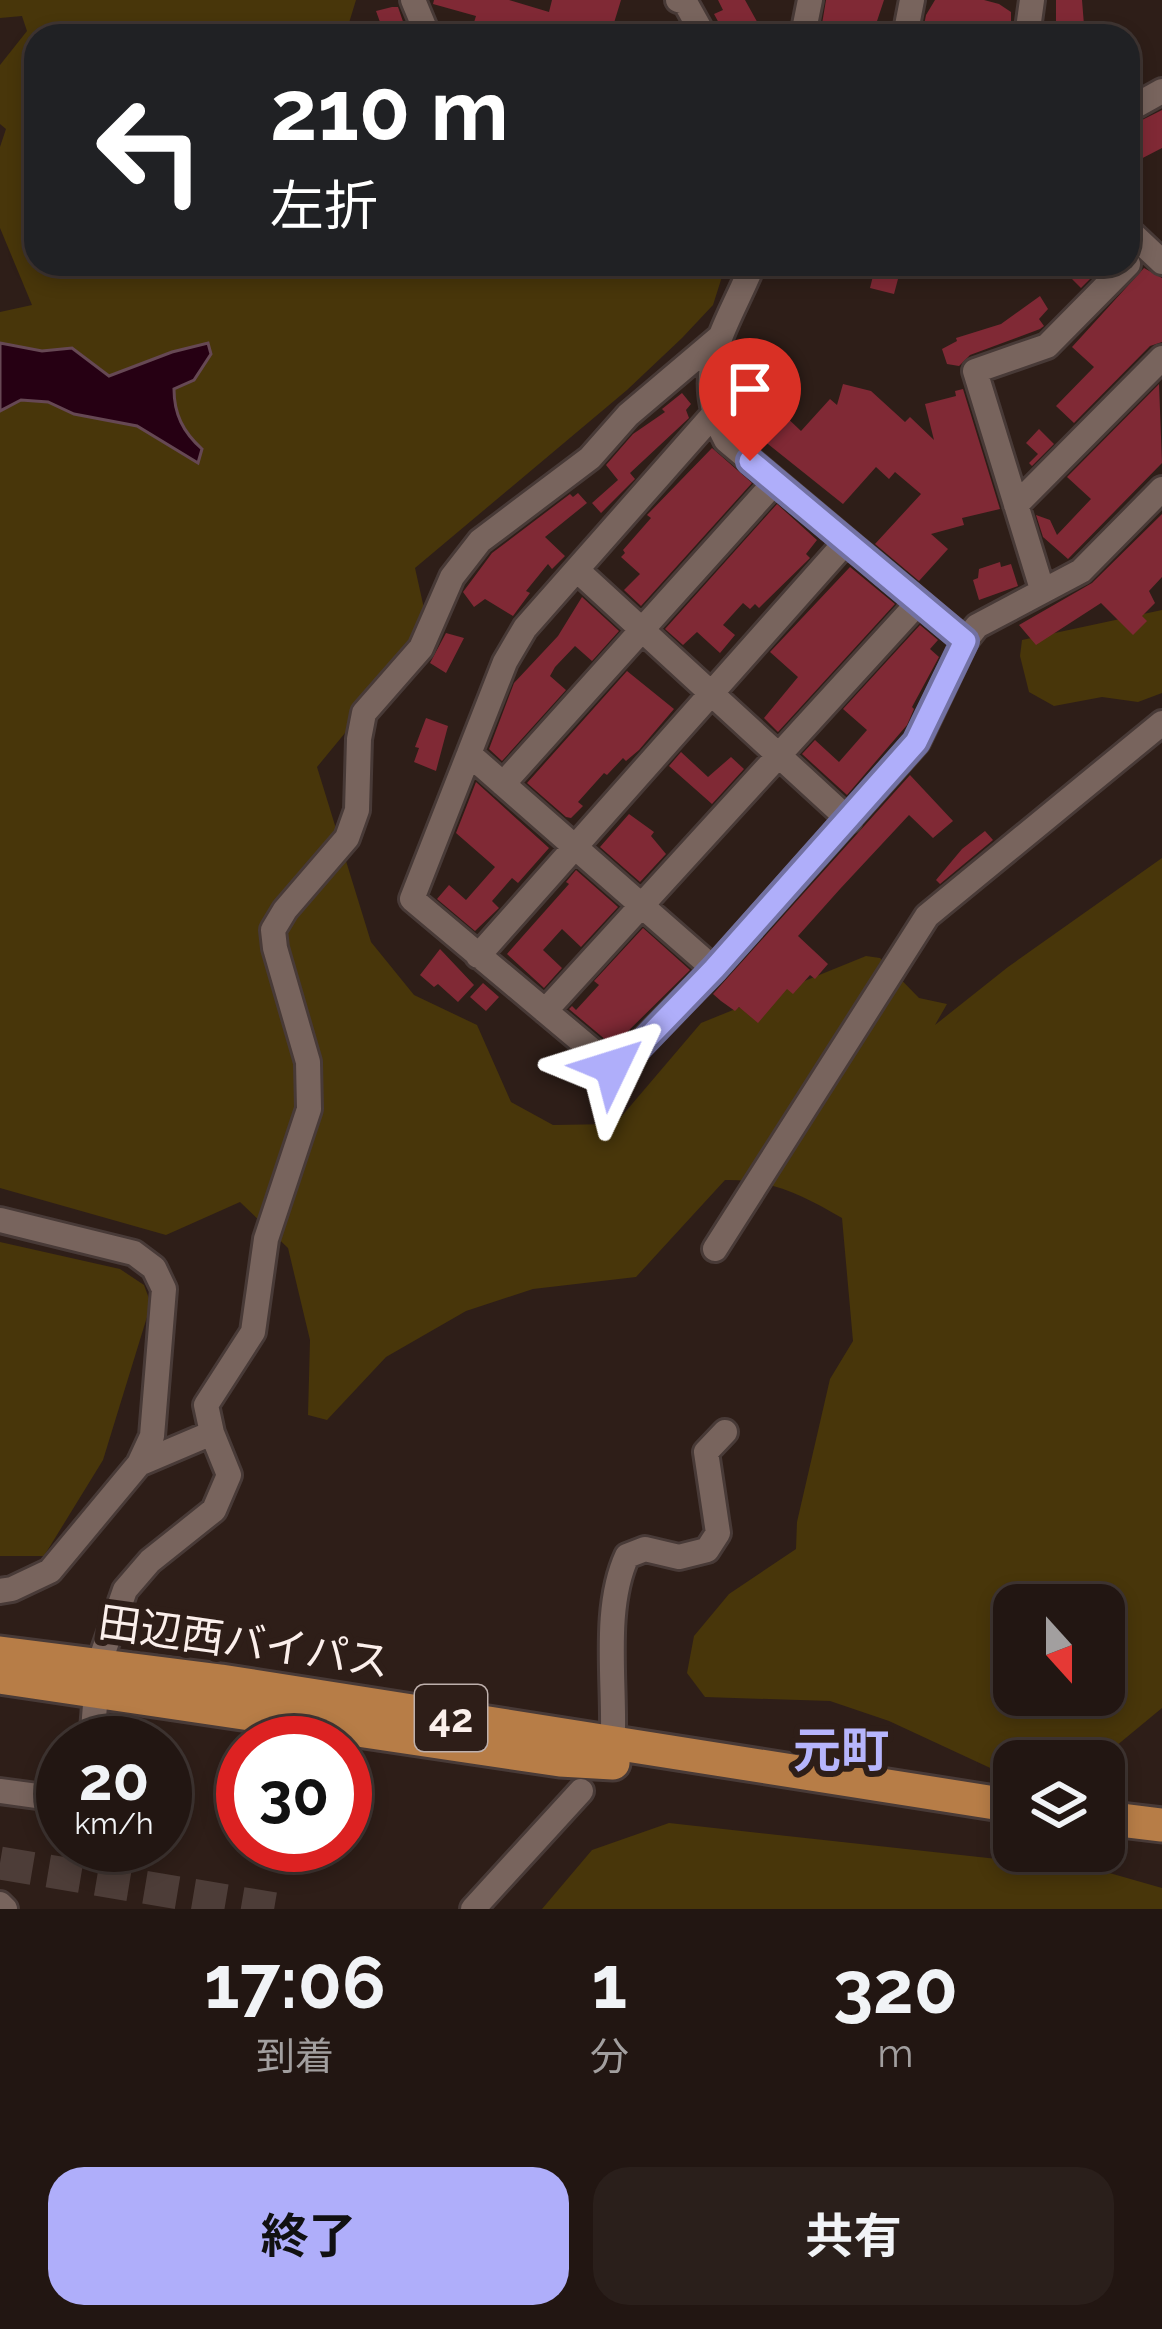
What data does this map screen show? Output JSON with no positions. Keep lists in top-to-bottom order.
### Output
{
  "streets": {
    "highway": ["田辺西バイパス", "42"]
  },
  "districts": ["元町"],
  "north": "bottom",
  "page": {
    "turn": ["210 m", "左折"],
    "speed": "20 km/h",
    "limit": "30",
    "eta": [
      "17:06",
      "到着",
      "1",
      "分",
      "320",
      "m"
    ],
    "buttons": ["終了", "共有"]
  }
}
